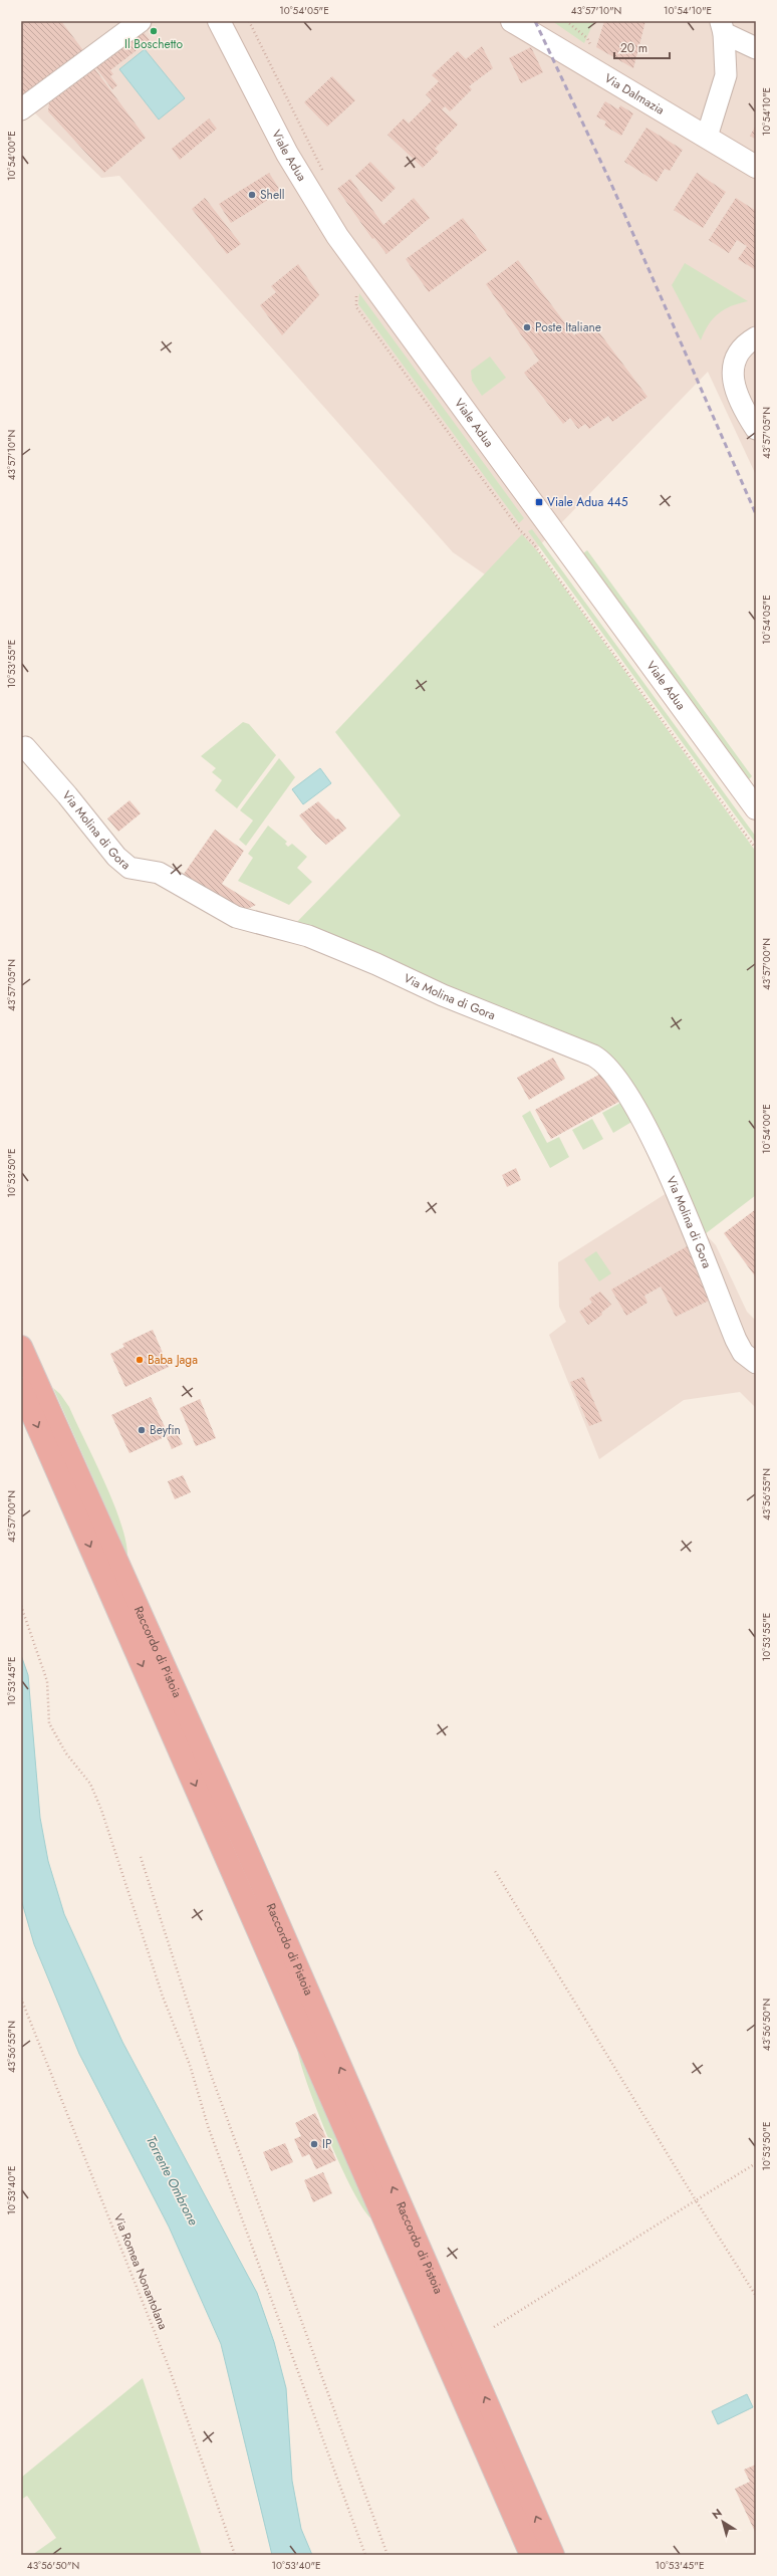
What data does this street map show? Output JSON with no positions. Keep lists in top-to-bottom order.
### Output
{
  "streets": {
    "highway": ["Raccordo di Pistoia"],
    "main road": ["Via Dalmazia", "Viale Adua"],
    "street": ["Via Molina di Gora"],
    "path": ["Via Romea Nonantolana"]
  },
  "water": ["Torrente Ombrone"],
  "places": {
    "other": [
      "Il Boschetto",
      "Shell",
      "Poste Italiane",
      "Baba Jaga",
      "Beyfin",
      "IP"
    ],
    "transit": ["Viale Adua 445"]
  },
  "scale_bar": "20 m",
  "north": "top left",
  "coordinates": [
    "10°54'05\"E",
    "43°57'10\"N",
    "10°54'10\"E",
    "10°54'00\"E",
    "43°57'05\"N",
    "10°53'55\"E",
    "43°57'00\"N",
    "10°53'50\"E",
    "43°56'55\"N",
    "10°53'45\"E",
    "43°56'50\"N",
    "10°53'40\"E"
  ]
}
